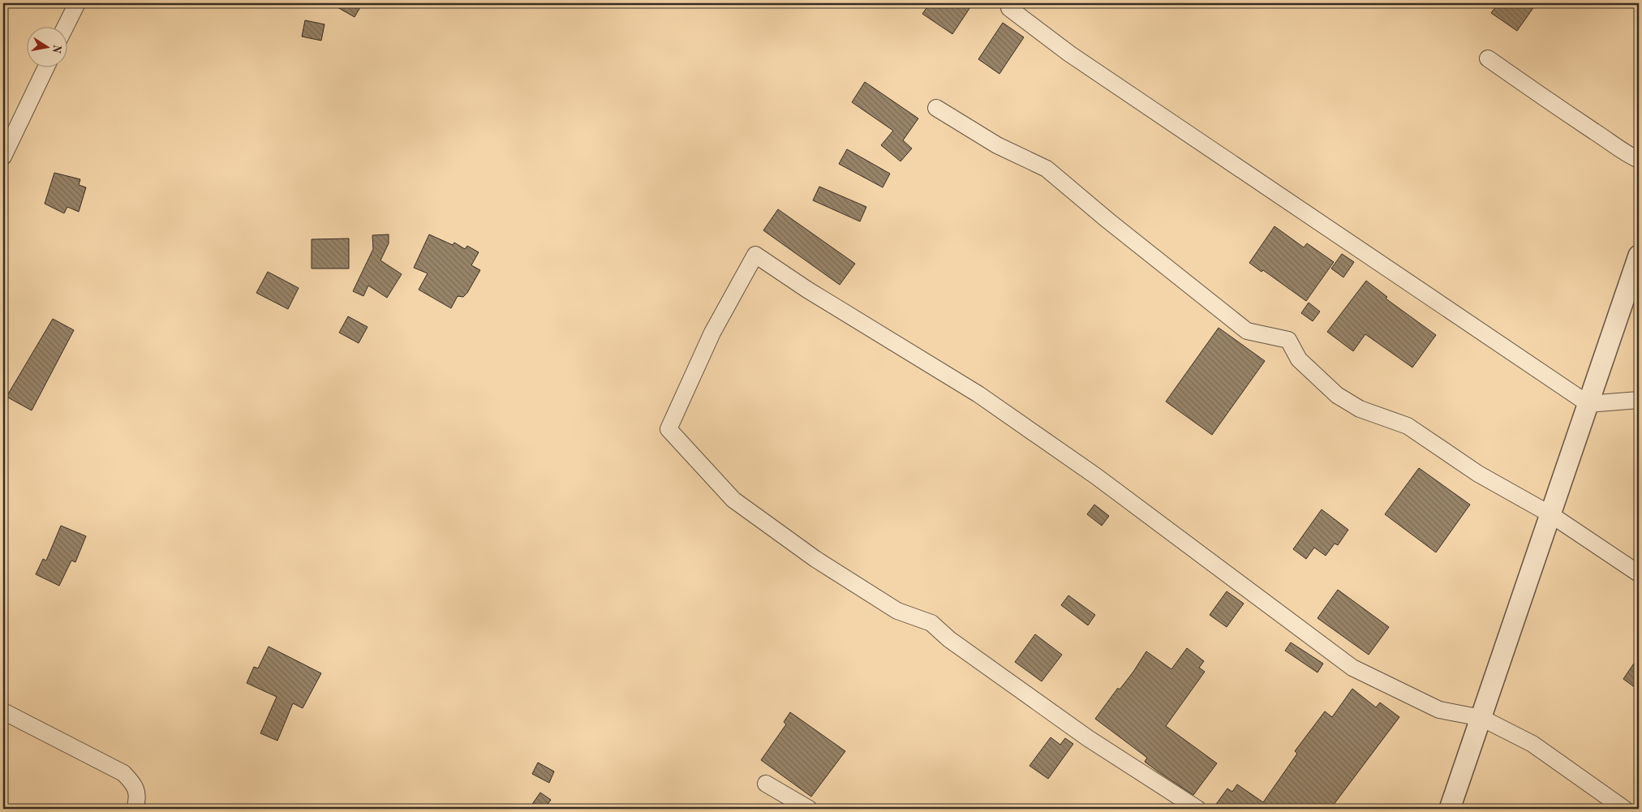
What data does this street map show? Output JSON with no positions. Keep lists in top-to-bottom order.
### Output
{
  "north": "right"
}
